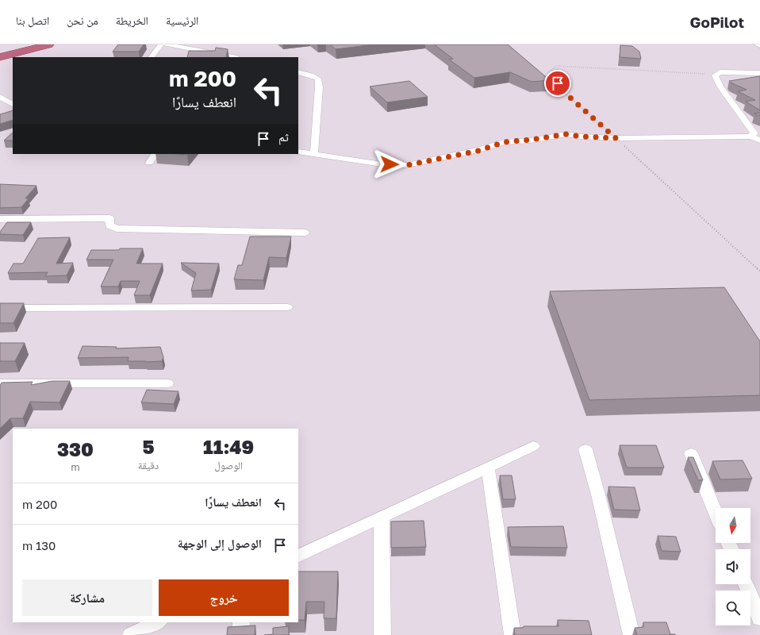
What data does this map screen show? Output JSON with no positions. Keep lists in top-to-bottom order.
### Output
{
  "north": "bottom",
  "page": {
    "header": "GoPilot",
    "nav": [
      "الرئيسية",
      "الخريطة",
      "من نحن",
      "اتصل بنا"
    ],
    "turn": ["200 m", "انعطف يسارًا"],
    "then": "ثم",
    "eta": [
      "11:49",
      "الوصول",
      "5",
      "دقيقة",
      "330",
      "m"
    ],
    "list": [
      {
        "name": "انعطف يسارًا",
        "value": "200 m"
      },
      {
        "name": "الوصول إلى الوجهة",
        "value": "130 m"
      }
    ],
    "buttons": ["خروج", "مشاركة"]
  }
}
